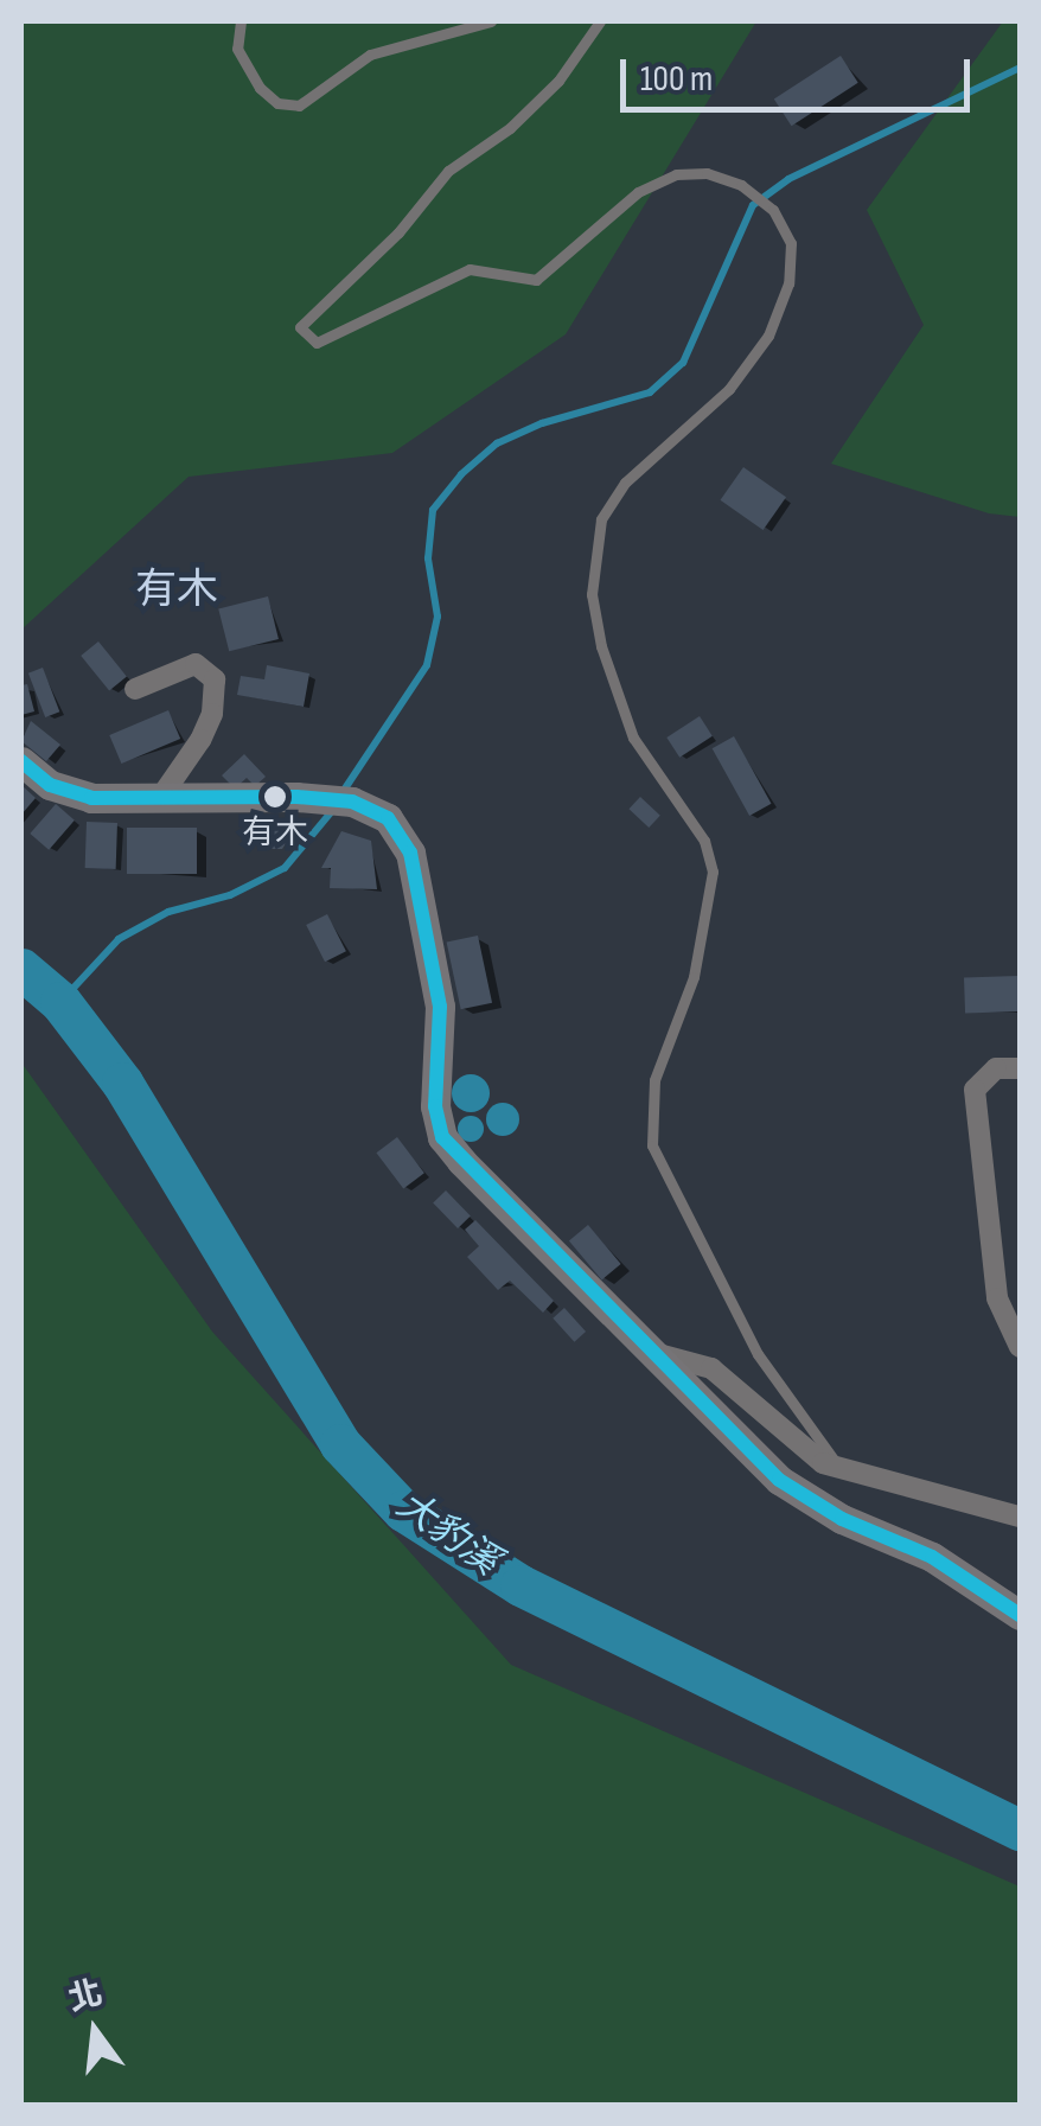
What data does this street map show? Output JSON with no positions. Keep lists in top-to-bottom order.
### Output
{
  "districts": ["有木"],
  "water": ["大豹溪"],
  "places": ["有木"],
  "scale_bar": "100 m",
  "north": "top"
}
